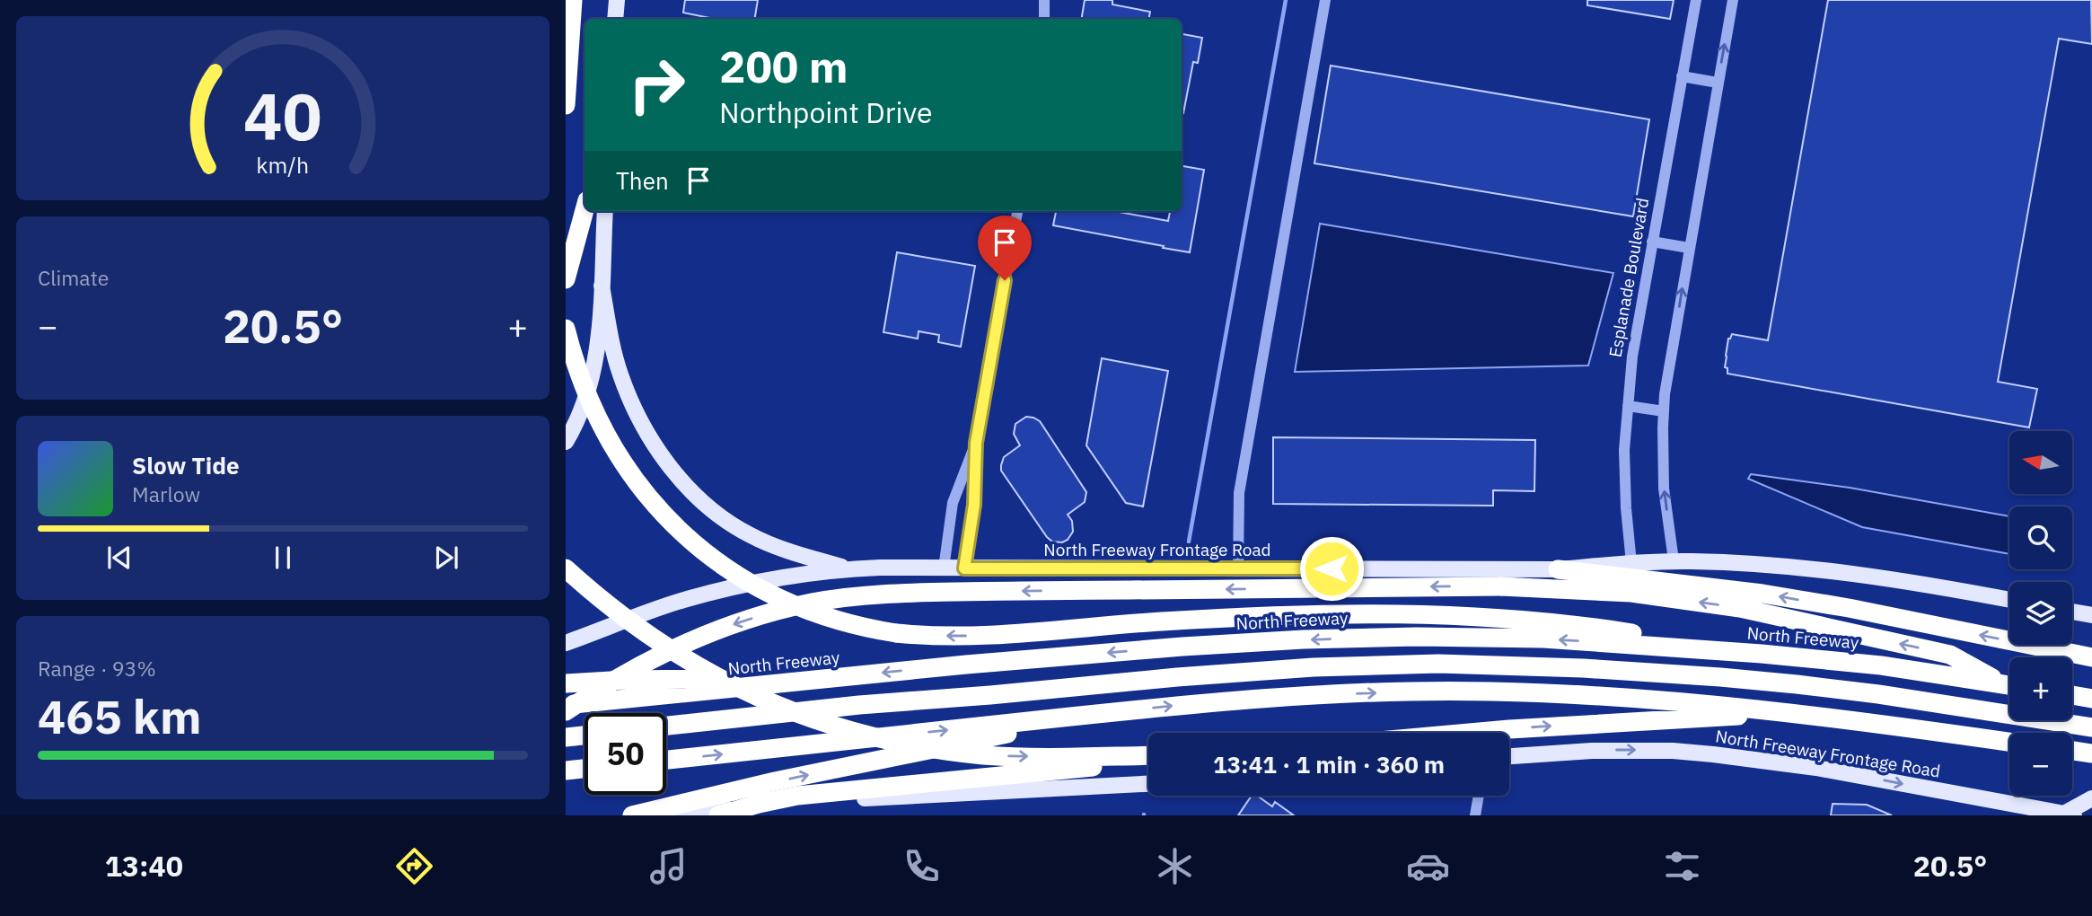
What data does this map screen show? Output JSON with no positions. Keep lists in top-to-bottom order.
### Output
{
  "streets": {
    "highway": ["North Freeway"],
    "main road": ["North Freeway Frontage Road"],
    "street": ["Esplanade Boulevard"]
  },
  "crossings": [
    ["Esplanade Boulevard", "North Freeway Frontage Road"]
  ],
  "north": "left",
  "page": {
    "turn": ["200 m", "Northpoint Drive"],
    "then": "Then",
    "tile": [
      "Climate",
      ["Range · 93%", "465 km"]
    ],
    "heat": ["−", "20.5°", "+"],
    "map_buttons": ["+", "−"],
    "song": ["Slow Tide", "Marlow"],
    "limit": "50",
    "trip": "13:41 · 1 min · 360 m",
    "tabs": ["13:40", "20.5°"],
    "gauge": ["40", "km/h"]
  }
}
